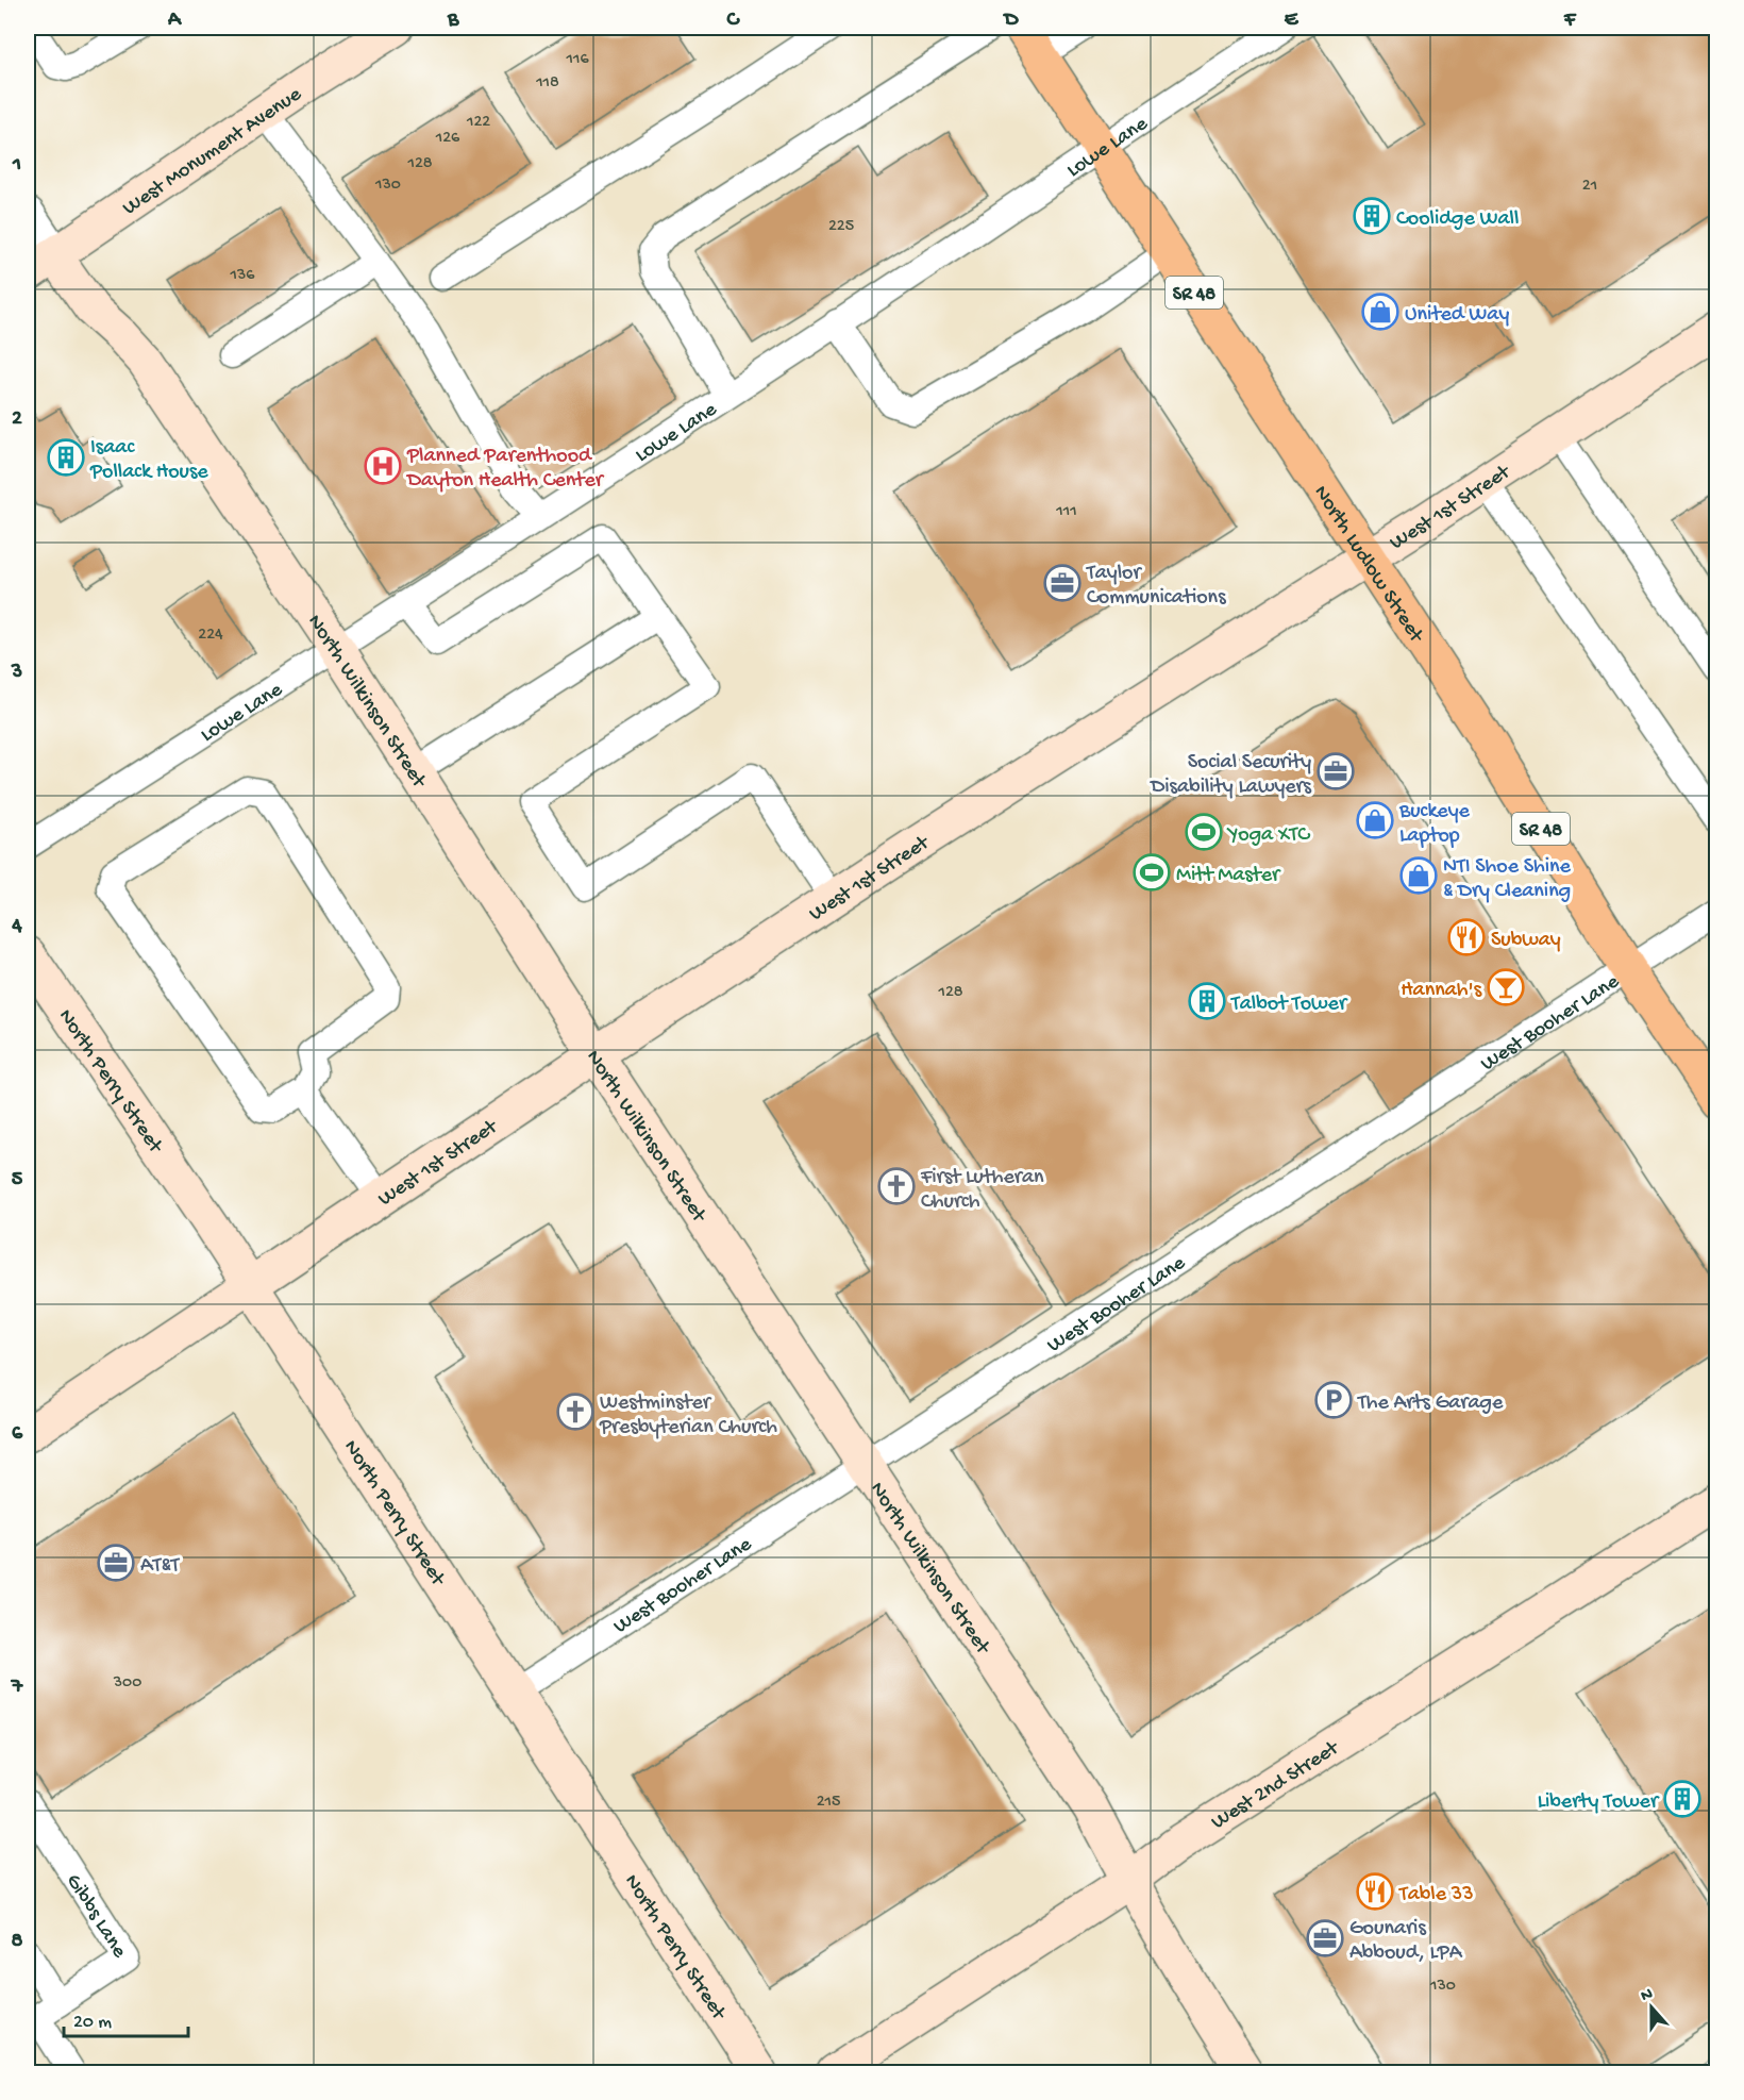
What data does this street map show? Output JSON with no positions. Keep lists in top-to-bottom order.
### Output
{
  "streets": {
    "main road": [
      "West Monument Avenue",
      "SR 48",
      "West 1st Street",
      "North Ludlow Street",
      "North Wilkinson Street",
      "North Perry Street",
      "West 2nd Street"
    ],
    "lane": ["Lowe Lane", "West Booher Lane", "Gibbs Lane"]
  },
  "crossings": [
    ["Lowe Lane", "North Ludlow Street"],
    ["Lowe Lane", "North Wilkinson Street"],
    ["West Monument Avenue", "North Wilkinson Street"],
    ["West 1st Street", "North Ludlow Street"],
    ["West 1st Street", "North Wilkinson Street"],
    ["West 1st Street", "North Perry Street"],
    ["North Ludlow Street", "West Booher Lane"],
    ["North Wilkinson Street", "West Booher Lane"],
    ["North Wilkinson Street", "West 2nd Street"],
    ["West Booher Lane", "North Perry Street"]
  ],
  "places": {
    "building": [
      "Coolidge Wall",
      "Isaac Pollack House",
      "Talbot Tower",
      "Liberty Tower"
    ],
    "shop": ["United Way", "Buckeye Laptop", "NTI Shoe Shine & Dry Cleaning"],
    "hospital": ["Planned Parenthood Dayton Health Center"],
    "office": [
      "Taylor Communications",
      "Social Security Disability Lawyers",
      "AT&T",
      "Gounaris Abboud, LPA"
    ],
    "sports": ["Yoga XTC", "Mitt Master"],
    "restaurant": ["Subway", "Table 33"],
    "bar": ["Hannah's"],
    "church": ["First Lutheran Church", "Westminster Presbyterian Church"],
    "parking": ["The Arts Garage"]
  },
  "house_numbers": [
    "116",
    "118",
    "122",
    "126",
    "128",
    "130",
    "21",
    "225",
    "136",
    "111",
    "224",
    "128",
    "300",
    "215",
    "130"
  ],
  "scale_bar": "20 m",
  "north": "top",
  "grid": {
    "columns": [
      "A",
      "B",
      "C",
      "D",
      "E",
      "F"
    ],
    "rows": [
      "1",
      "2",
      "3",
      "4",
      "5",
      "6",
      "7",
      "8"
    ]
  }
}
